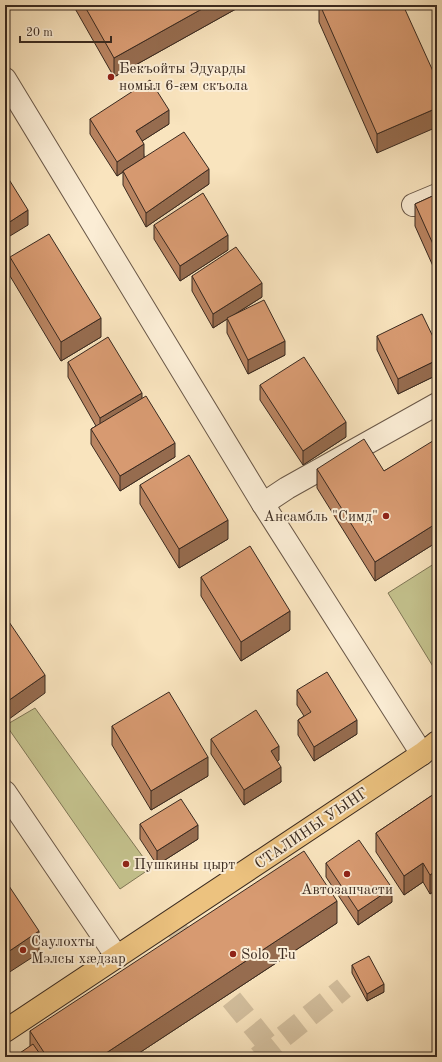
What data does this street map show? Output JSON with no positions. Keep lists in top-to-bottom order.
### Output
{
  "streets": {
    "main road": ["СТАЛИНЫ УЫНГ"]
  },
  "places": [
    "Бекъойты Эдуарды номыл 6-æм скъола",
    "Ансамбль \"Симд\"",
    "Пушкины цырт",
    "Автозапчасти",
    "Саулохты Мэлсы хæдзар",
    "Solo_Tu"
  ],
  "scale_bar": "20 m"
}
